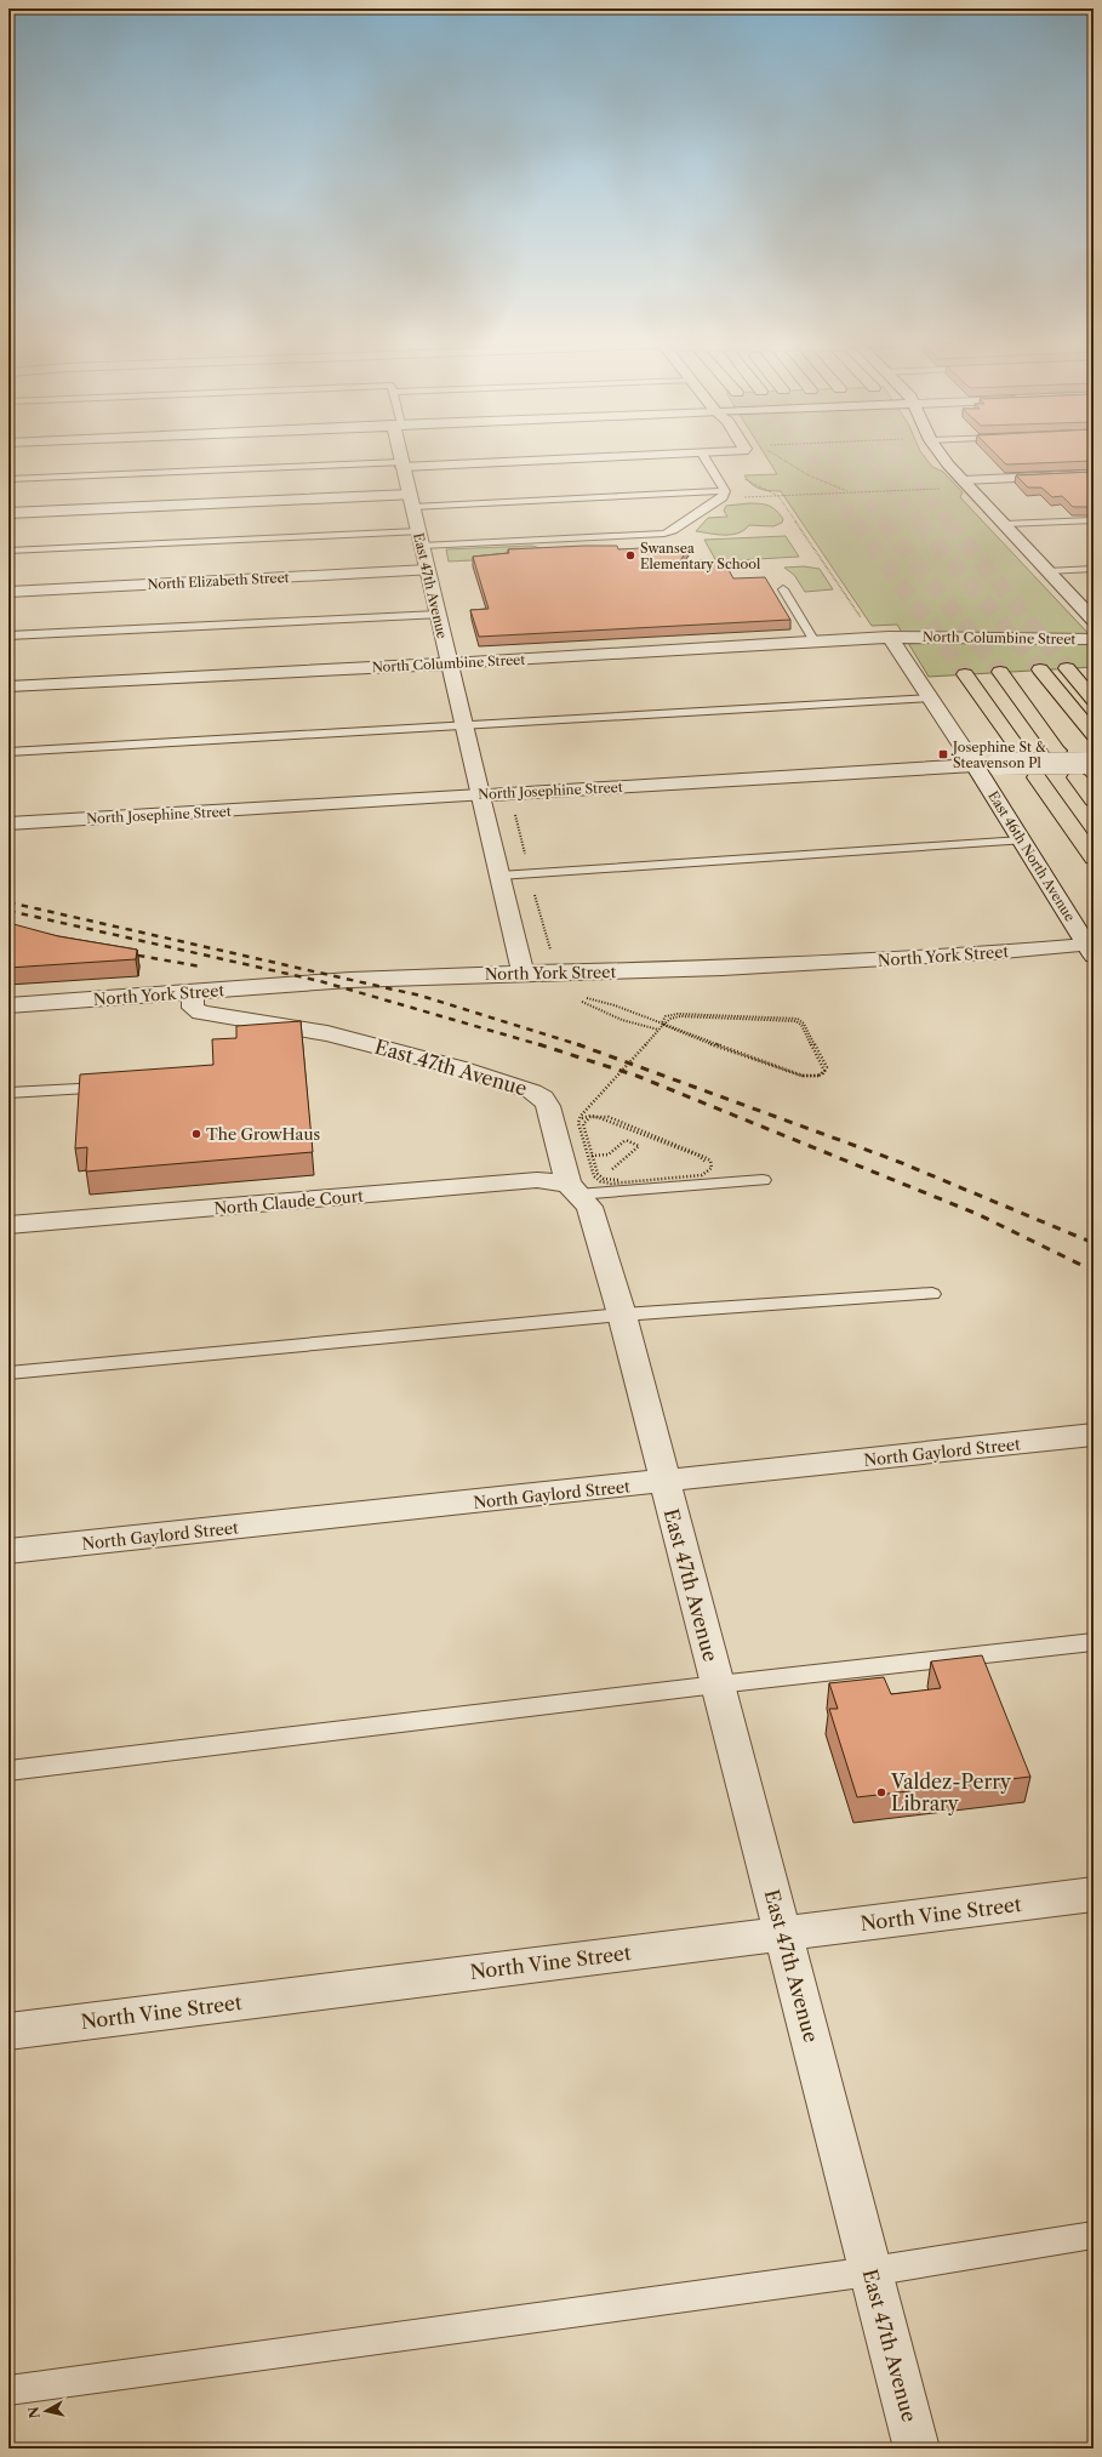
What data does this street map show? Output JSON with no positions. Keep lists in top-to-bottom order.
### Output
{
  "streets": {
    "street": [
      "North Elizabeth Street",
      "East 47th Avenue",
      "North Columbine Street",
      "North Josephine Street",
      "East 46th North Avenue",
      "North York Street",
      "North Claude Court",
      "North Gaylord Street",
      "North Vine Street"
    ]
  },
  "crossings": [
    ["North Elizabeth Street", "East 47th Avenue"],
    ["East 47th Avenue", "North Columbine Street"],
    ["East 47th Avenue", "North Josephine Street"],
    ["East 47th Avenue", "North York Street"],
    ["East 47th Avenue", "North Claude Court"],
    ["East 47th Avenue", "North Gaylord Street"],
    ["East 47th Avenue", "North Vine Street"],
    ["North Columbine Street", "East 46th North Avenue"],
    ["North Josephine Street", "East 46th North Avenue"],
    ["East 46th North Avenue", "North York Street"]
  ],
  "places": {
    "other": ["Swansea Elementary School", "The GrowHaus", "Valdez-Perry Library"],
    "transit": ["Josephine St & Steavenson Pl"]
  },
  "north": "left"
}
